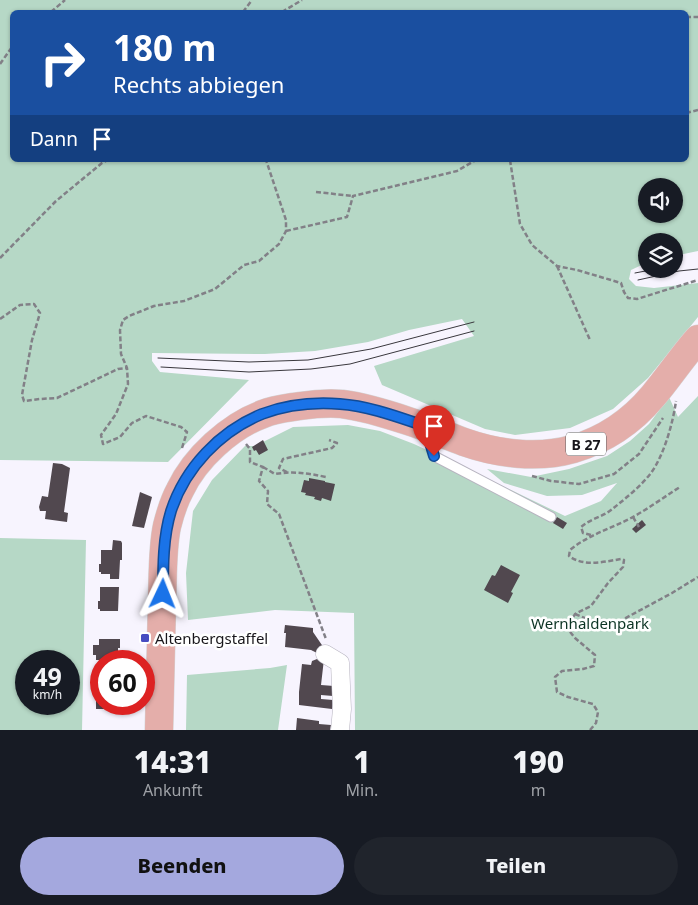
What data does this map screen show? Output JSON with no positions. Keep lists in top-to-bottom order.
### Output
{
  "streets": {
    "main road": ["B 27"]
  },
  "parks": ["Wernhaldenpark"],
  "places": {
    "transit": ["Altenbergstaffel"]
  },
  "page": {
    "turn": ["180 m", "Rechts abbiegen"],
    "then": "Dann",
    "speed": "49 km/h",
    "limit": "60",
    "eta": [
      "14:31",
      "Ankunft",
      "1",
      "Min.",
      "190",
      "m"
    ],
    "buttons": ["Beenden", "Teilen"]
  }
}
